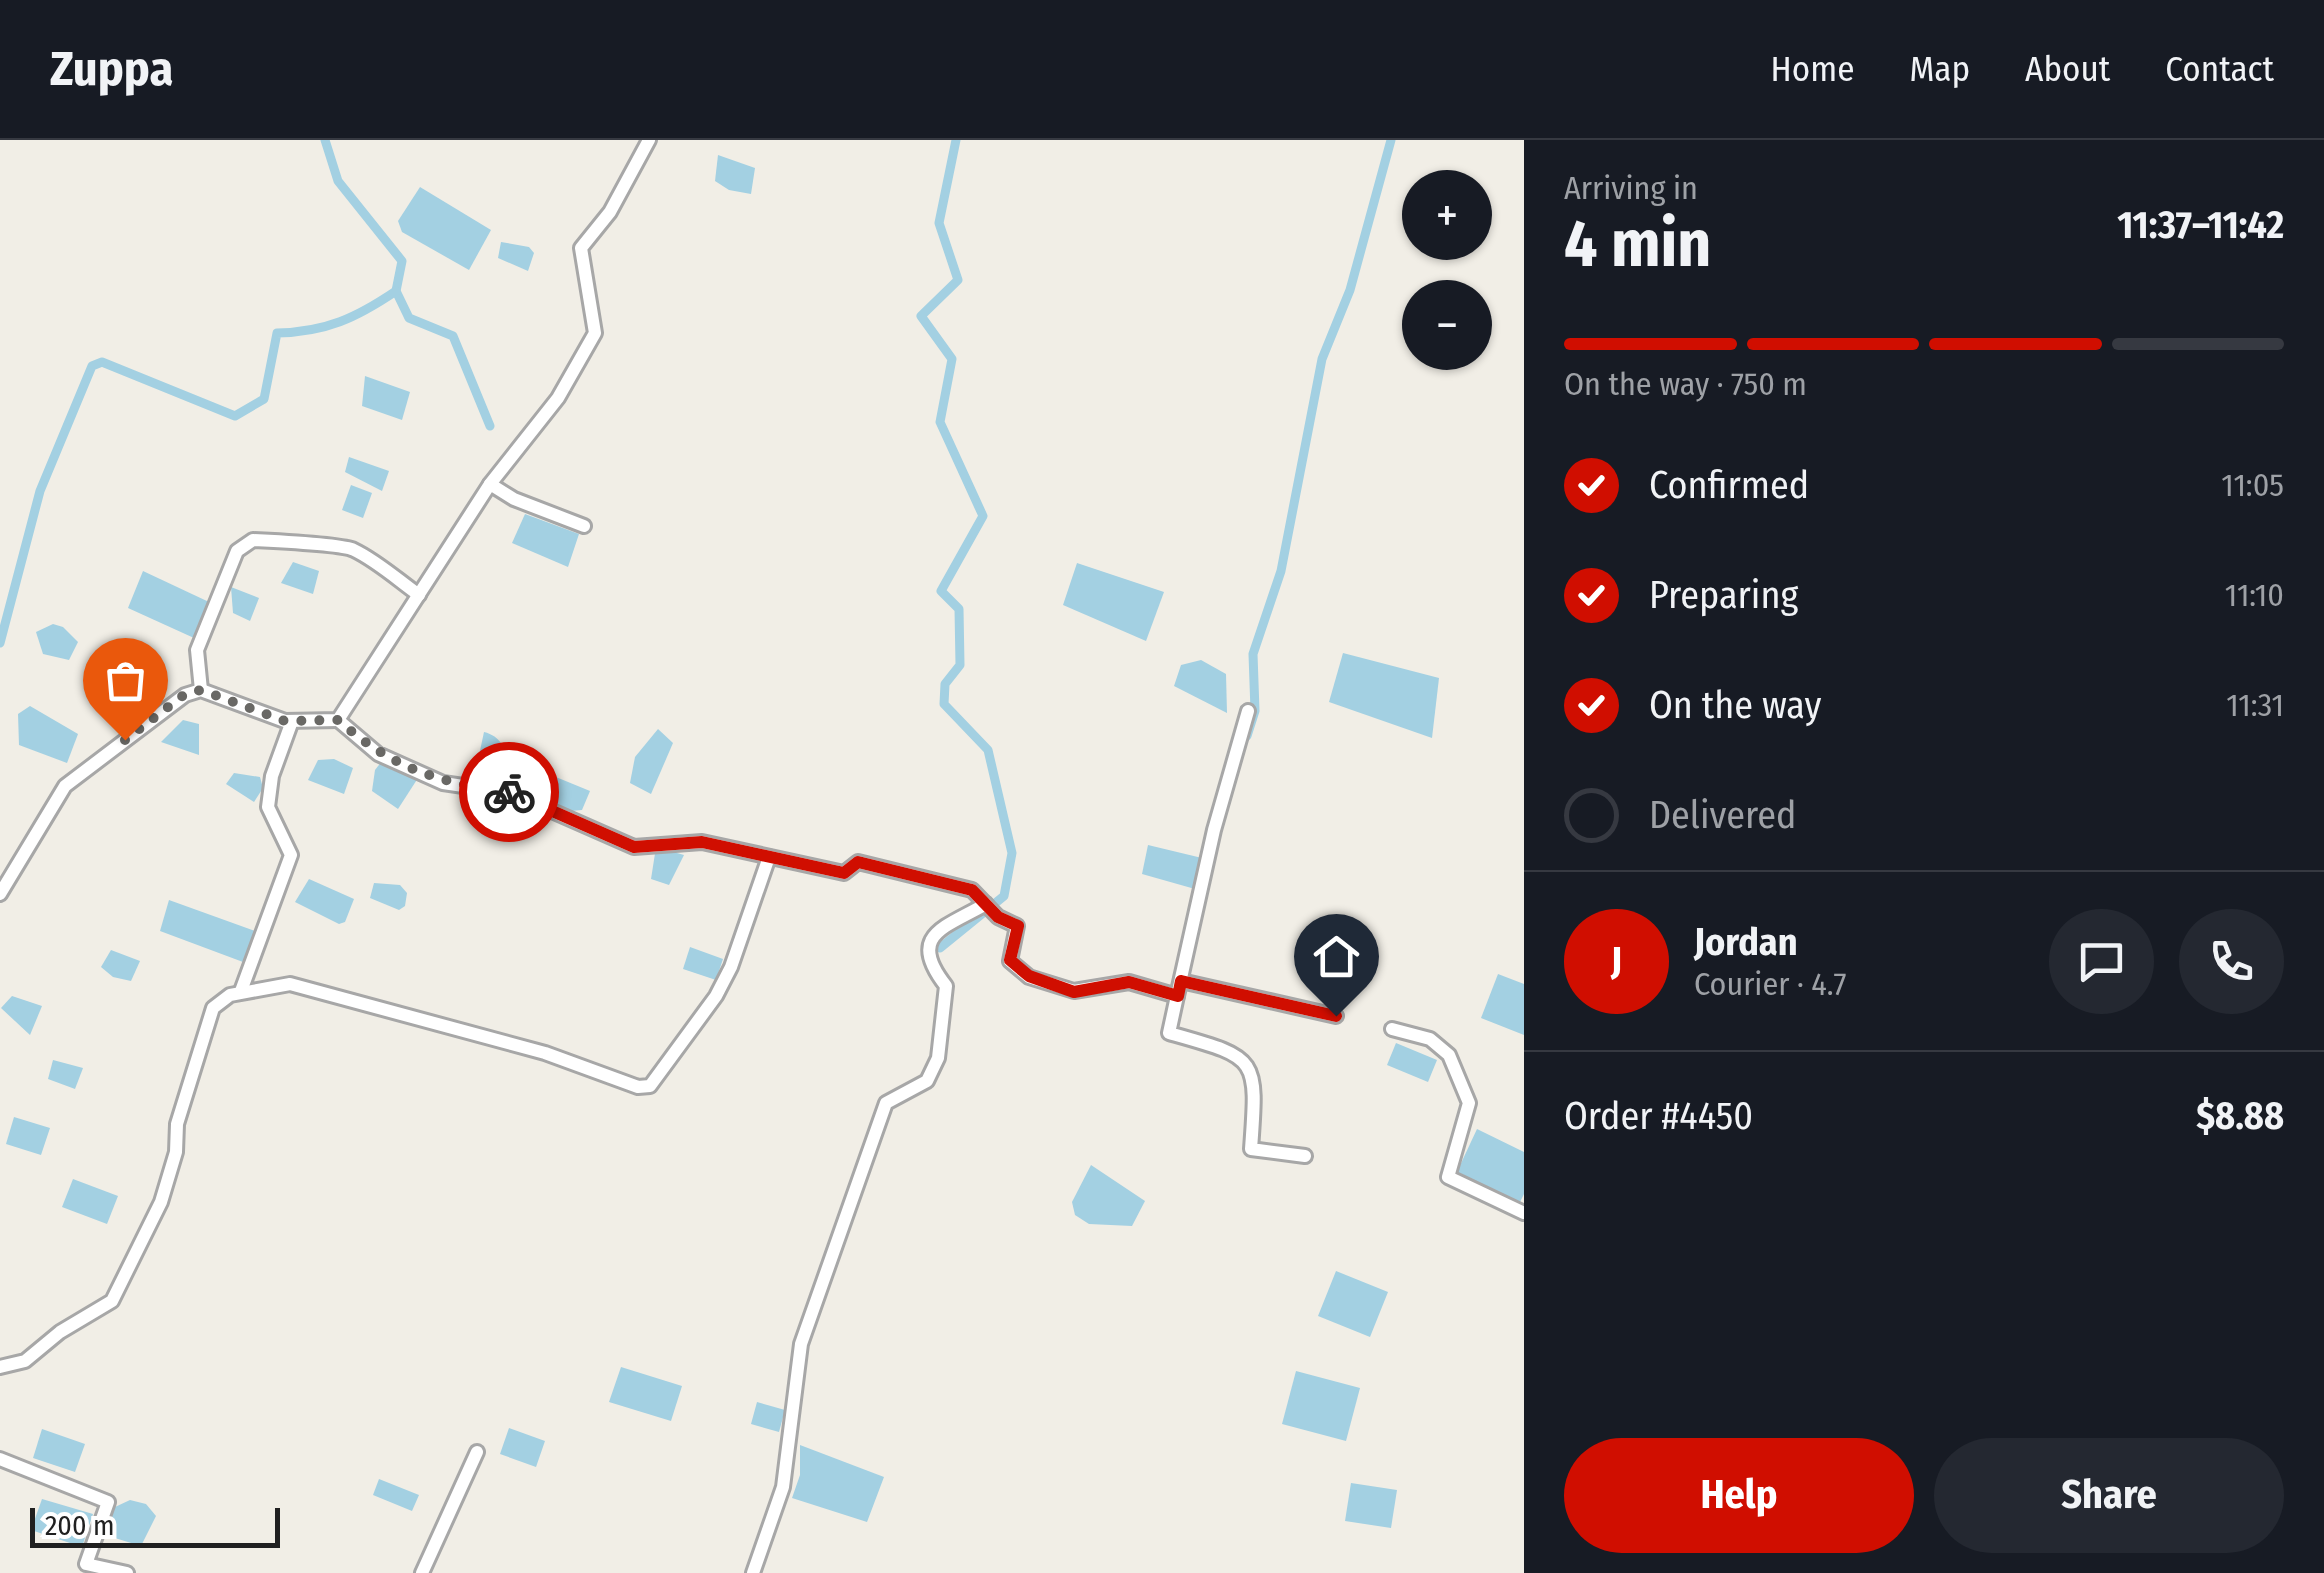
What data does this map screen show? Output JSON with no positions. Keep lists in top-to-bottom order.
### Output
{
  "scale_bar": "200 m",
  "page": {
    "header": "Zuppa",
    "nav": [
      "Home",
      "Map",
      "About",
      "Contact"
    ],
    "heading": ["4 min", "Arriving in", "11:37–11:42"],
    "panel": [
      "Jordan",
      "Courier · 4.7",
      "Order #4450",
      "$8.88"
    ],
    "map_buttons": ["+", "−"],
    "bar": "On the way · 750 m",
    "list": [
      ["Confirmed", "11:05"],
      ["Preparing", "11:10"],
      ["On the way", "11:31"],
      "Delivered"
    ],
    "round": "J",
    "buttons": ["Help", "Share"],
    "scale": "200 m"
  }
}
